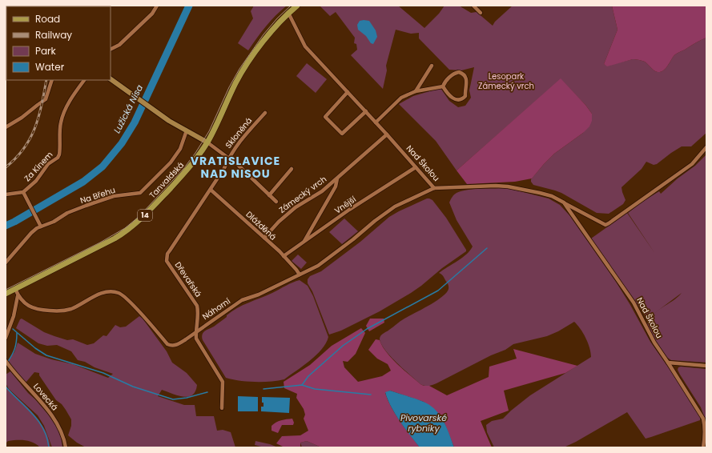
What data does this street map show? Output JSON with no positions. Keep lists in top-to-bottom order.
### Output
{
  "streets": {
    "main road": ["Tanvaldská", "14"],
    "street": [
      "Skloněná",
      "Nad Školou",
      "Za Kinem",
      "Zámecký vrch",
      "Na Břehu",
      "Vnější",
      "Dlážděná",
      "Dřevařská",
      "Náhorní",
      "Lovecká"
    ]
  },
  "crossings": [
    ["Skloněná", "Dřevařská"],
    ["Nad Školou", "Tanvaldská"],
    ["Nad Školou", "Zámecký vrch"],
    ["Nad Školou", "Vnější"],
    ["Nad Školou", "Náhorní"],
    ["Tanvaldská", "Náhorní"],
    ["Zámecký vrch", "Vnější"],
    ["Zámecký vrch", "Dlážděná"],
    ["Vnější", "Dlážděná"],
    ["Dlážděná", "Dřevařská"],
    ["Dlážděná", "Náhorní"],
    ["Dřevařská", "Náhorní"]
  ],
  "districts": ["VRATISLAVICE NAD NISOU"],
  "water": ["Lužická Nisa", "Pivovarské rybníky"],
  "parks": ["Lesopark Zámecký vrch"],
  "legend": [
    "Road",
    "Railway",
    "Park",
    "Water"
  ]
}
